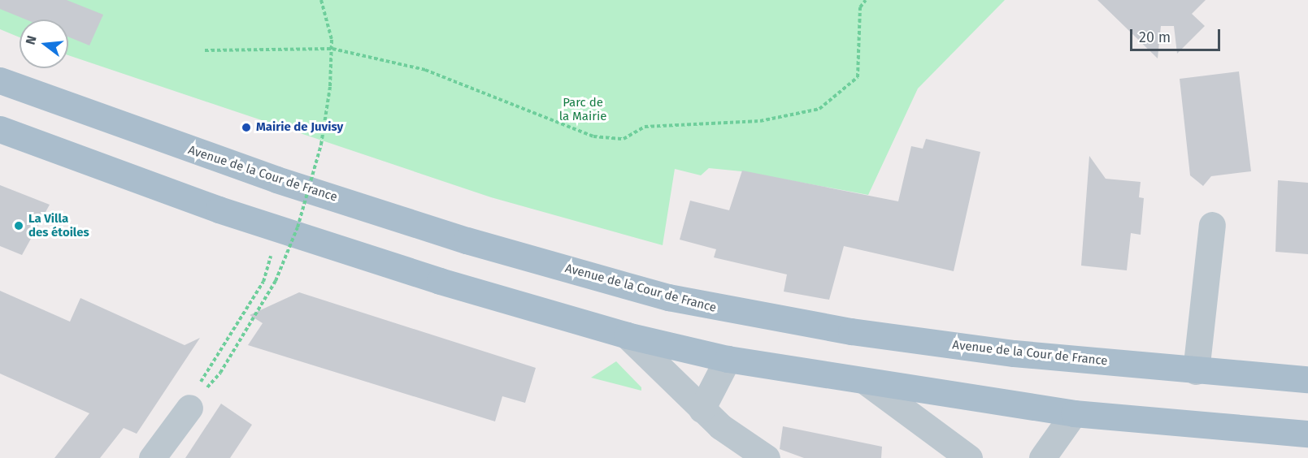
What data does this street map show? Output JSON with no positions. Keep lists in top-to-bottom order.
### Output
{
  "streets": {
    "main road": ["Avenue de la Cour de France"]
  },
  "parks": ["Parc de la Mairie"],
  "places": ["Mairie de Juvisy", "La Villa des étoiles"],
  "scale_bar": "20 m",
  "north": "left"
}
